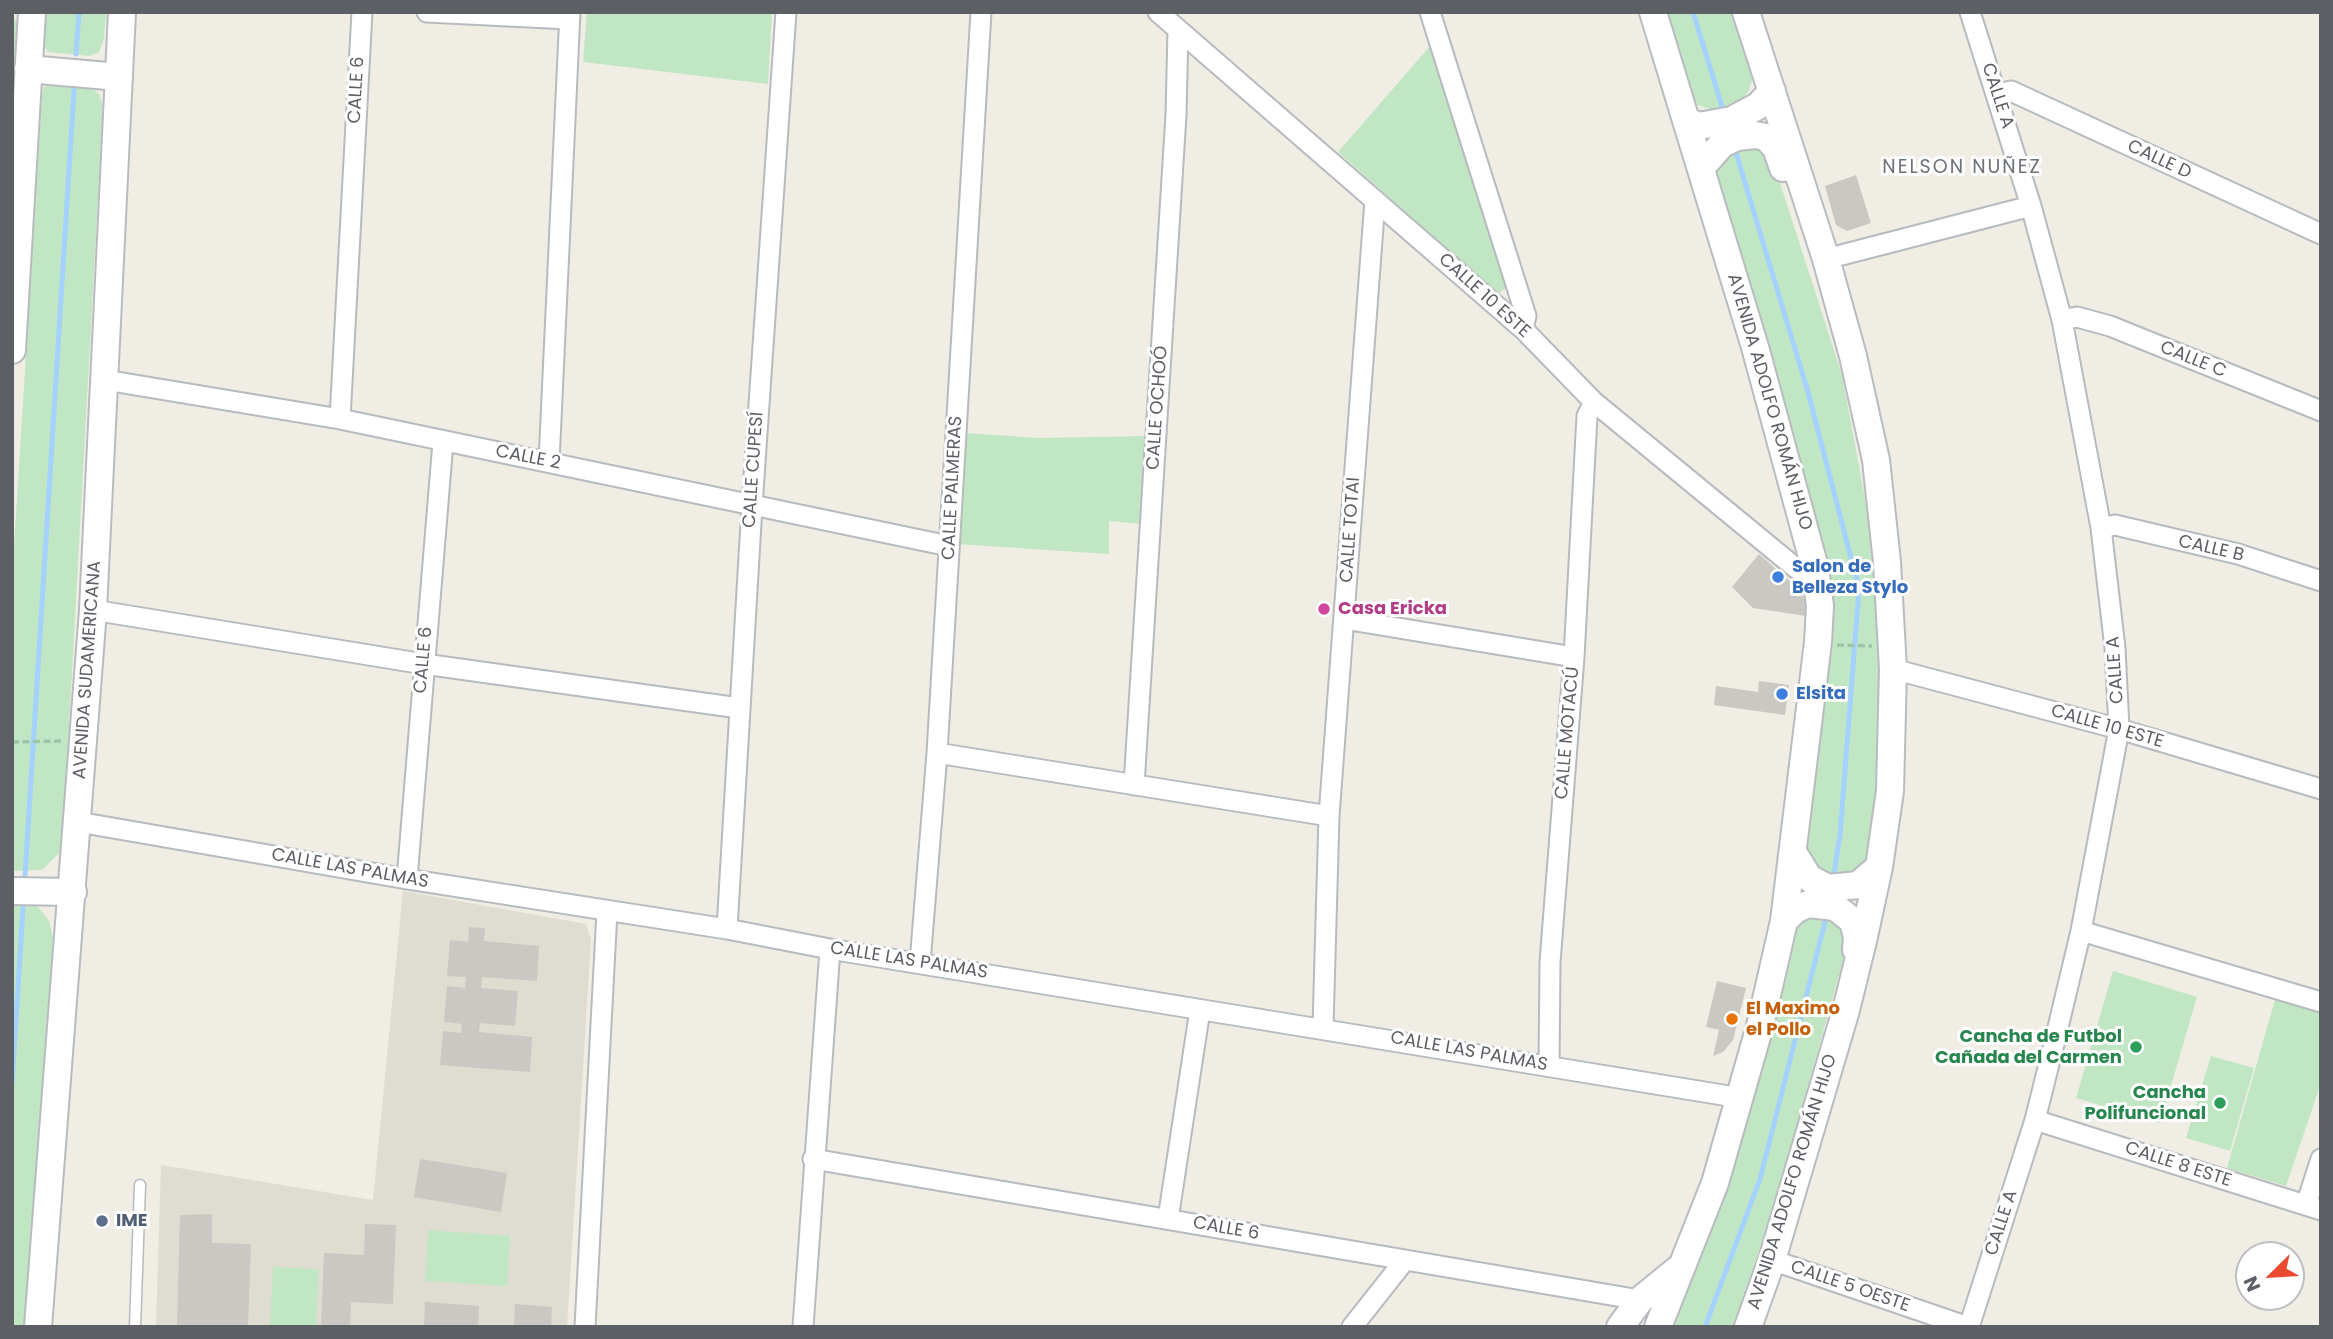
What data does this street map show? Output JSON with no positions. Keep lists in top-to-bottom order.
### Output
{
  "streets": {
    "main road": ["AVENIDA ADOLFO ROMÁN HIJO", "AVENIDA SUDAMERICANA"],
    "street": [
      "CALLE 6",
      "CALLE A",
      "CALLE D",
      "CALLE 10 ESTE",
      "CALLE C",
      "CALLE OCHOÓ",
      "CALLE 2",
      "CALLE CUPESÍ",
      "CALLE PALMERAS",
      "CALLE TOTAI",
      "CALLE B",
      "CALLE MOTACÚ",
      "CALLE LAS PALMAS",
      "CALLE 8 ESTE",
      "CALLE 5 OESTE"
    ]
  },
  "crossings": [
    ["CALLE 6", "CALLE 2"],
    ["CALLE 6", "CALLE LAS PALMAS"],
    ["CALLE A", "CALLE D"],
    ["CALLE A", "CALLE 10 ESTE"],
    ["CALLE A", "CALLE C"],
    ["CALLE A", "CALLE B"],
    ["CALLE A", "CALLE 8 ESTE"],
    ["CALLE A", "CALLE 5 OESTE"],
    ["CALLE 10 ESTE", "AVENIDA ADOLFO ROMÁN HIJO"],
    ["CALLE 10 ESTE", "CALLE OCHOÓ"],
    ["CALLE 10 ESTE", "CALLE TOTAI"],
    ["CALLE 10 ESTE", "CALLE MOTACÚ"],
    ["AVENIDA ADOLFO ROMÁN HIJO", "CALLE LAS PALMAS"],
    ["AVENIDA ADOLFO ROMÁN HIJO", "CALLE 5 OESTE"],
    ["CALLE 2", "CALLE CUPESÍ"],
    ["CALLE 2", "CALLE PALMERAS"],
    ["CALLE 2", "AVENIDA SUDAMERICANA"],
    ["CALLE CUPESÍ", "CALLE LAS PALMAS"],
    ["CALLE PALMERAS", "CALLE LAS PALMAS"],
    ["CALLE TOTAI", "CALLE LAS PALMAS"],
    ["AVENIDA SUDAMERICANA", "CALLE LAS PALMAS"],
    ["CALLE MOTACÚ", "CALLE LAS PALMAS"]
  ],
  "districts": ["NELSON NUÑEZ"],
  "places": [
    "Salon de Belleza Stylo",
    "Casa Ericka",
    "Elsita",
    "El Maximo el Pollo",
    "Cancha de Futbol Cañada del Carmen",
    "Cancha Polifuncional",
    "IME"
  ],
  "north": "bottom left"
}
